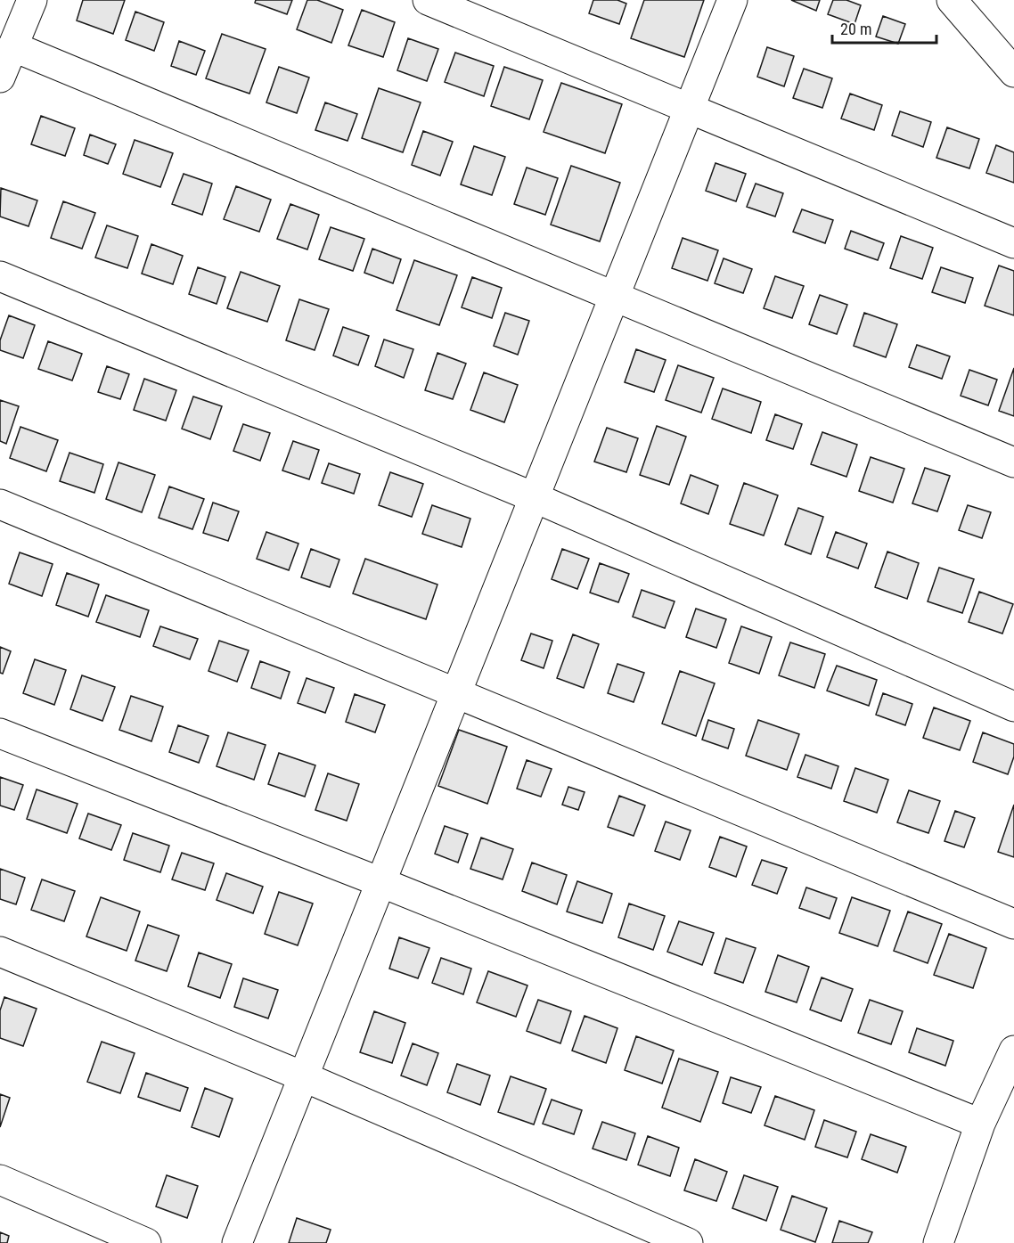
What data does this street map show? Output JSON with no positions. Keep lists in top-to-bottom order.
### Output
{
  "scale_bar": "20 m"
}
